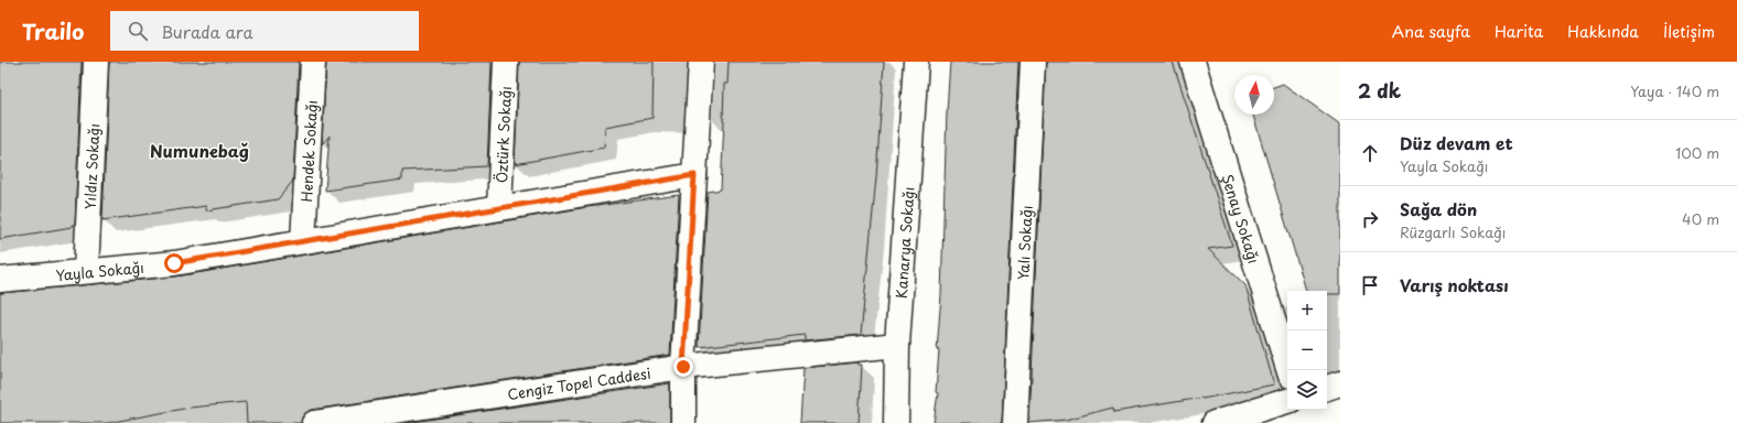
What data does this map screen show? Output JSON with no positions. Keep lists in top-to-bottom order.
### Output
{
  "streets": {
    "street": [
      "Öztürk Sokağı",
      "Hendek Sokağı",
      "Yıldız Sokağı",
      "Şenay Sokağı",
      "Kanarya Sokağı",
      "Yalı Sokağı",
      "Yayla Sokağı",
      "Cengiz Topel Caddesi"
    ]
  },
  "crossings": [
    ["Öztürk Sokağı", "Yayla Sokağı"],
    ["Hendek Sokağı", "Yayla Sokağı"],
    ["Yıldız Sokağı", "Yayla Sokağı"],
    ["Kanarya Sokağı", "Cengiz Topel Caddesi"]
  ],
  "districts": ["Numunebağ"],
  "north": "top",
  "page": {
    "header": "Trailo",
    "search": "Burada ara",
    "nav": [
      "Ana sayfa",
      "Harita",
      "Hakkında",
      "İletişim"
    ],
    "heading": ["2 dk", "Yaya · 140 m"],
    "list": [
      ["Düz devam et", "Yayla Sokağı", "100 m"],
      ["Sağa dön", "Rüzgarlı Sokağı", "40 m"],
      "Varış noktası"
    ],
    "map_buttons": ["+", "−"]
  }
}
